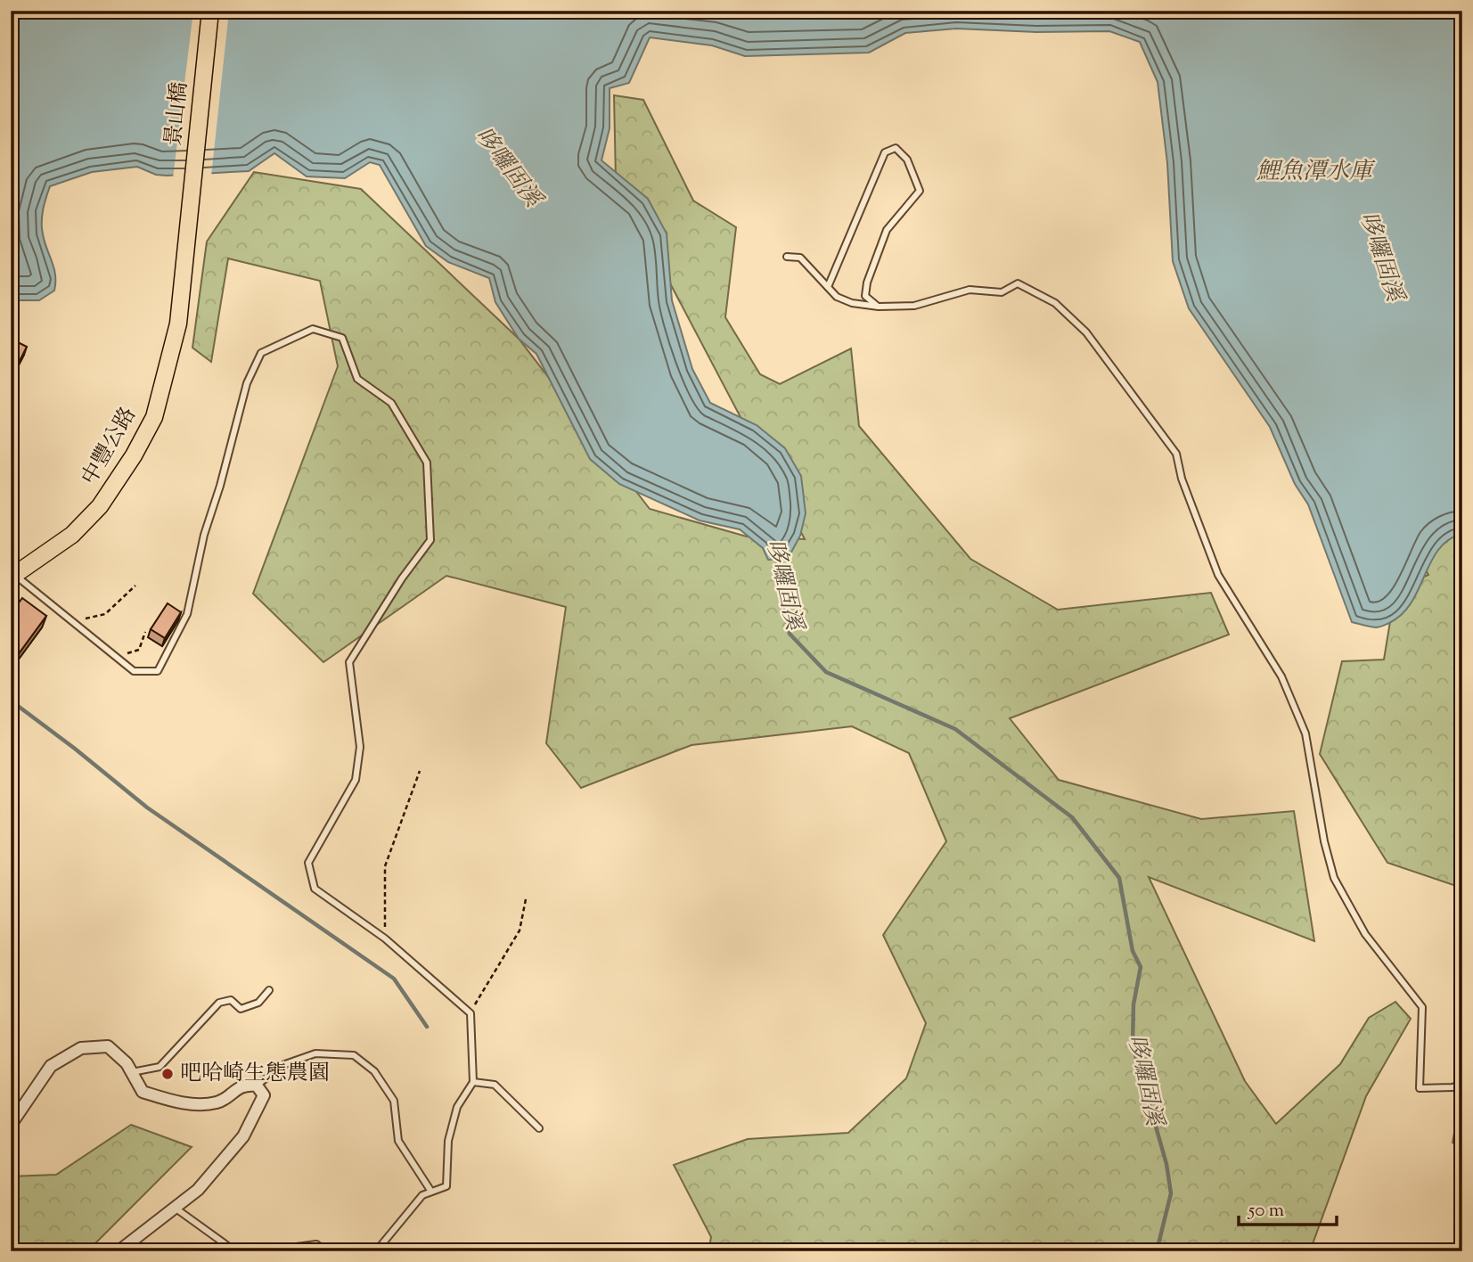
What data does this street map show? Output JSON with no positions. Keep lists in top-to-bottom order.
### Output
{
  "streets": {
    "main road": ["景山橋", "中豐公路"]
  },
  "crossings": [
    ["景山橋", "中豐公路"]
  ],
  "water": ["哆囉固溪", "鯉魚潭水庫"],
  "places": ["吧哈崎生態農園"],
  "scale_bar": "50 m"
}
